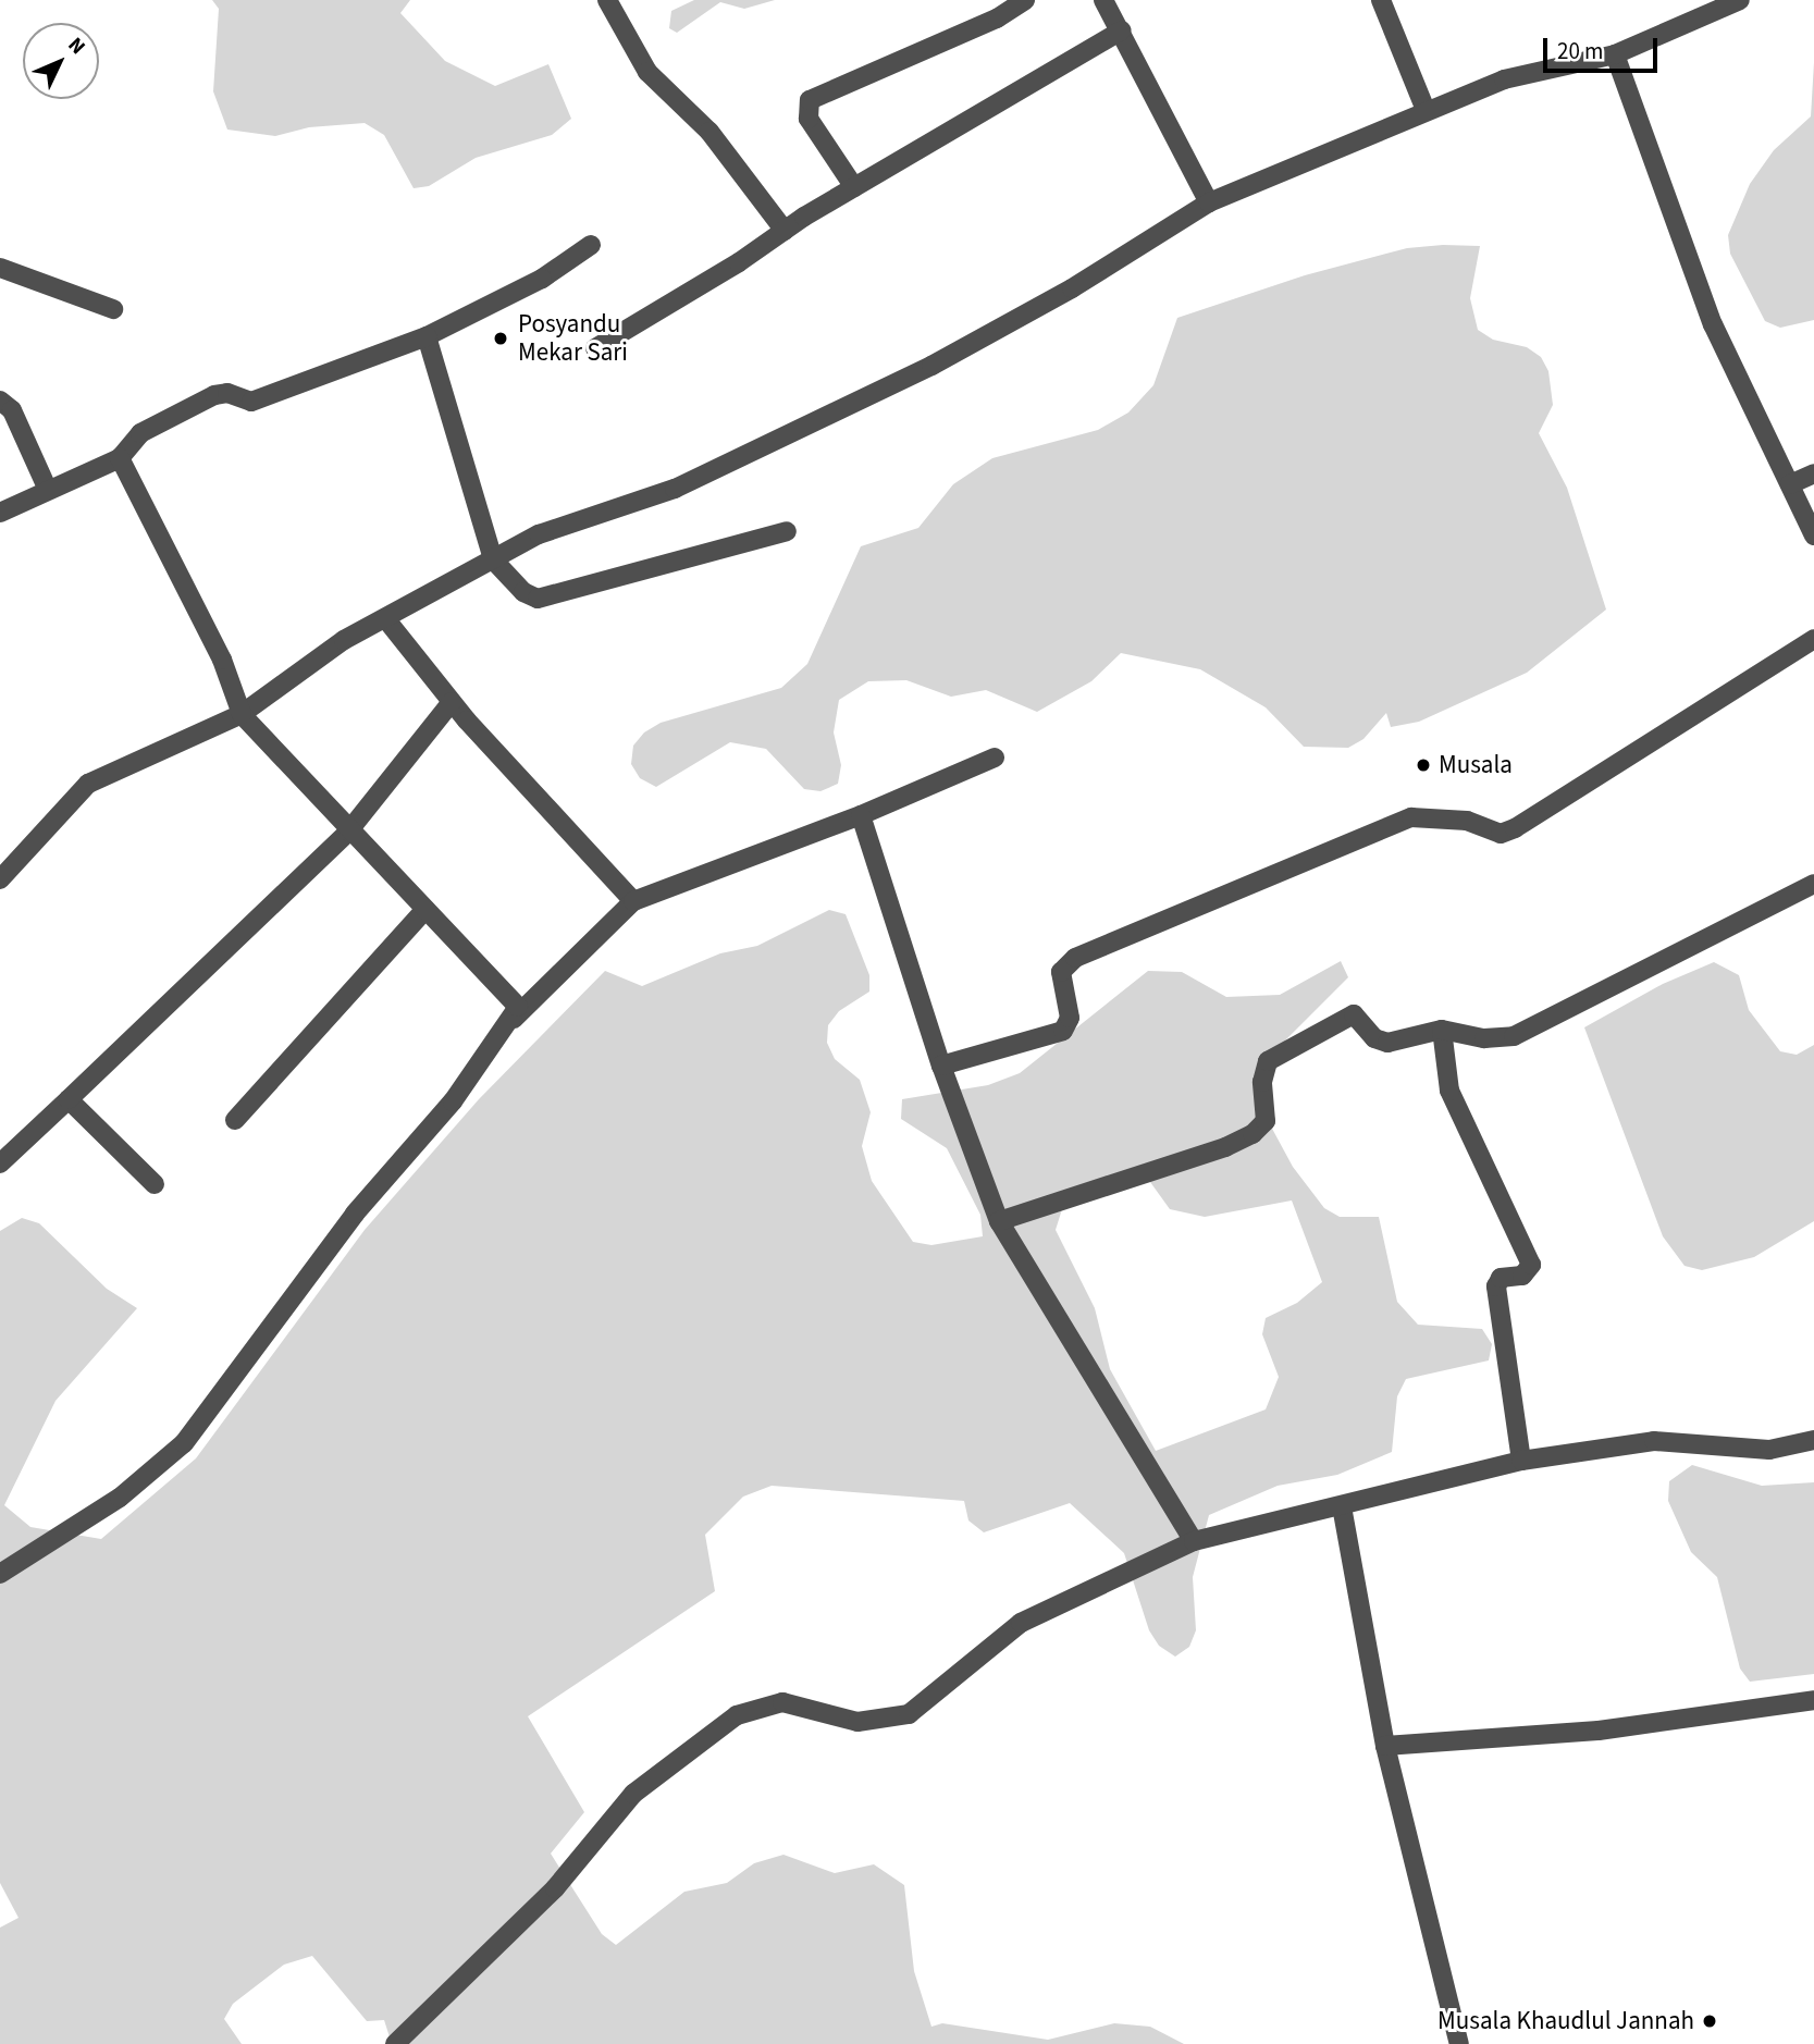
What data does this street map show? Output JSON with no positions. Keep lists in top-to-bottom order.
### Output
{
  "places": ["Posyandu Mekar Sari", "Musala", "Musala Khaudlul Jannah"],
  "scale_bar": "20 m",
  "north": "top right"
}
